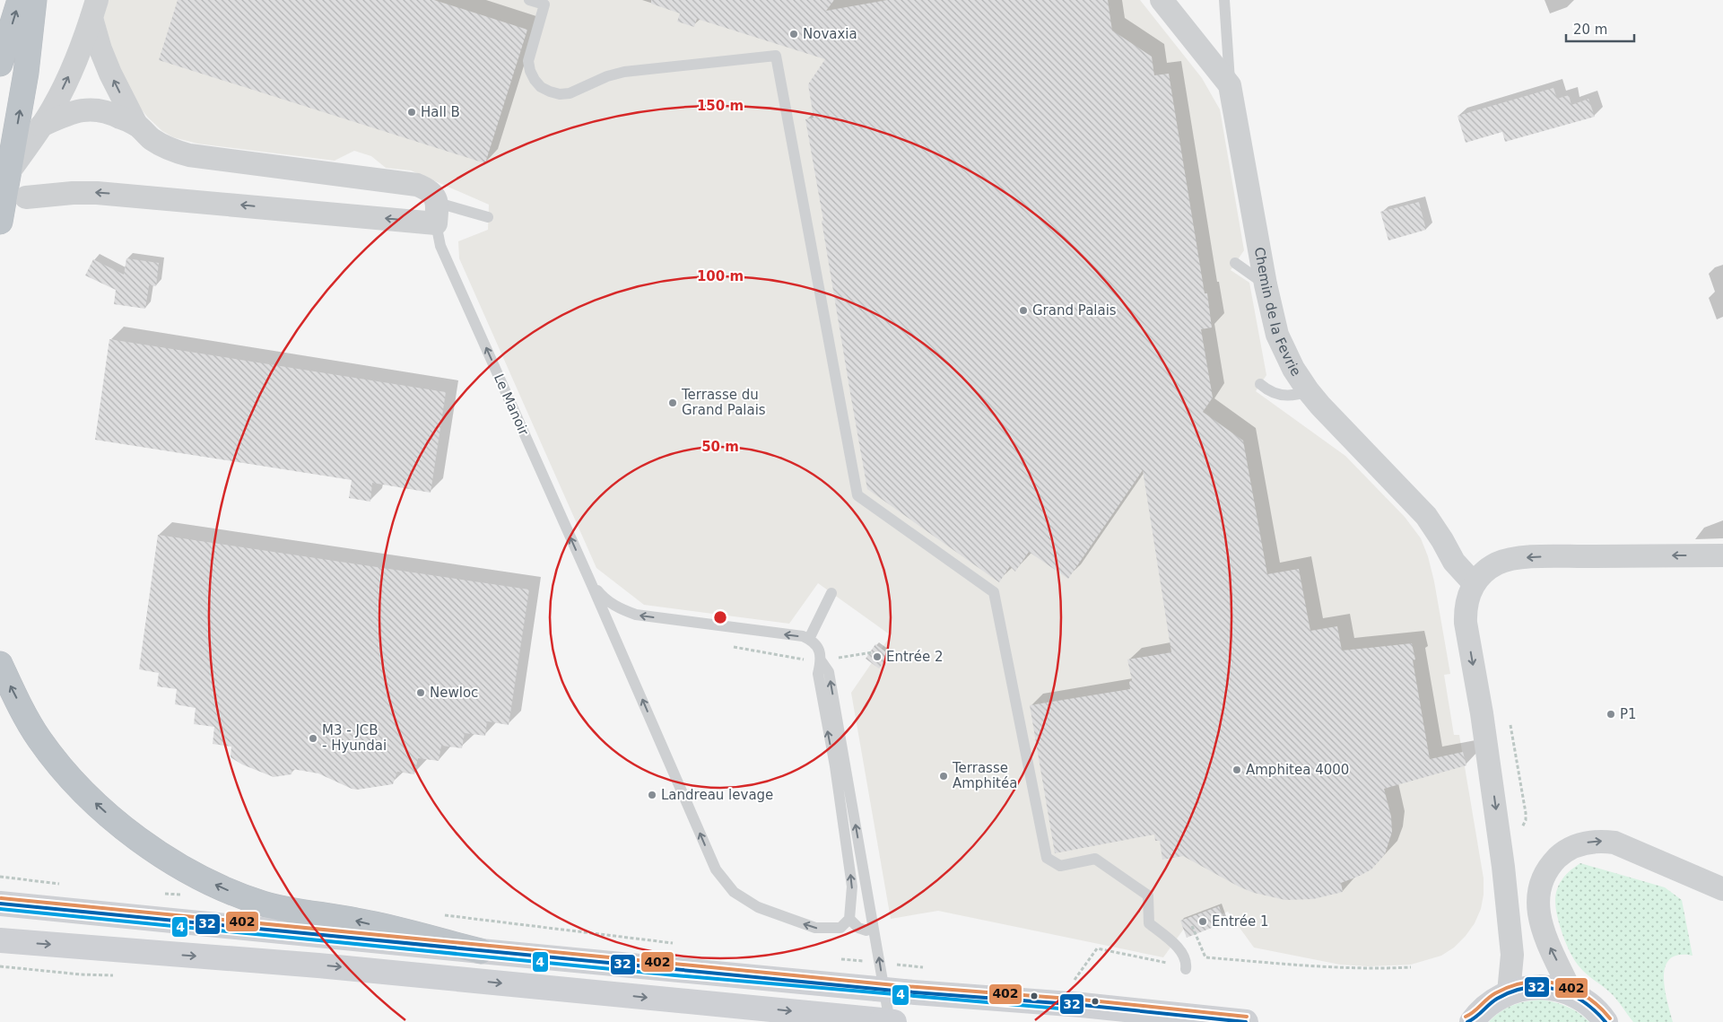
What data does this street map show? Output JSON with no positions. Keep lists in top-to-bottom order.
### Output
{
  "streets": {
    "street": ["Chemin de la Fevrie"],
    "lane": ["Le Manoir"]
  },
  "one_way": ["Le Manoir"],
  "places": [
    "Novaxia",
    "Hall B",
    "Grand Palais",
    "Terrasse du Grand Palais",
    "Entrée 2",
    "Newloc",
    "P1",
    "M3 - JCB - Hyundai",
    "Amphitea 4000",
    "Terrasse Amphitéa",
    "Landreau levage",
    "Entrée 1"
  ],
  "lines": ["transit line 402", "transit line 32", "transit line 4"],
  "scale_bar": "20 m",
  "rings": ["150 m", "100 m", "50 m"]
}
